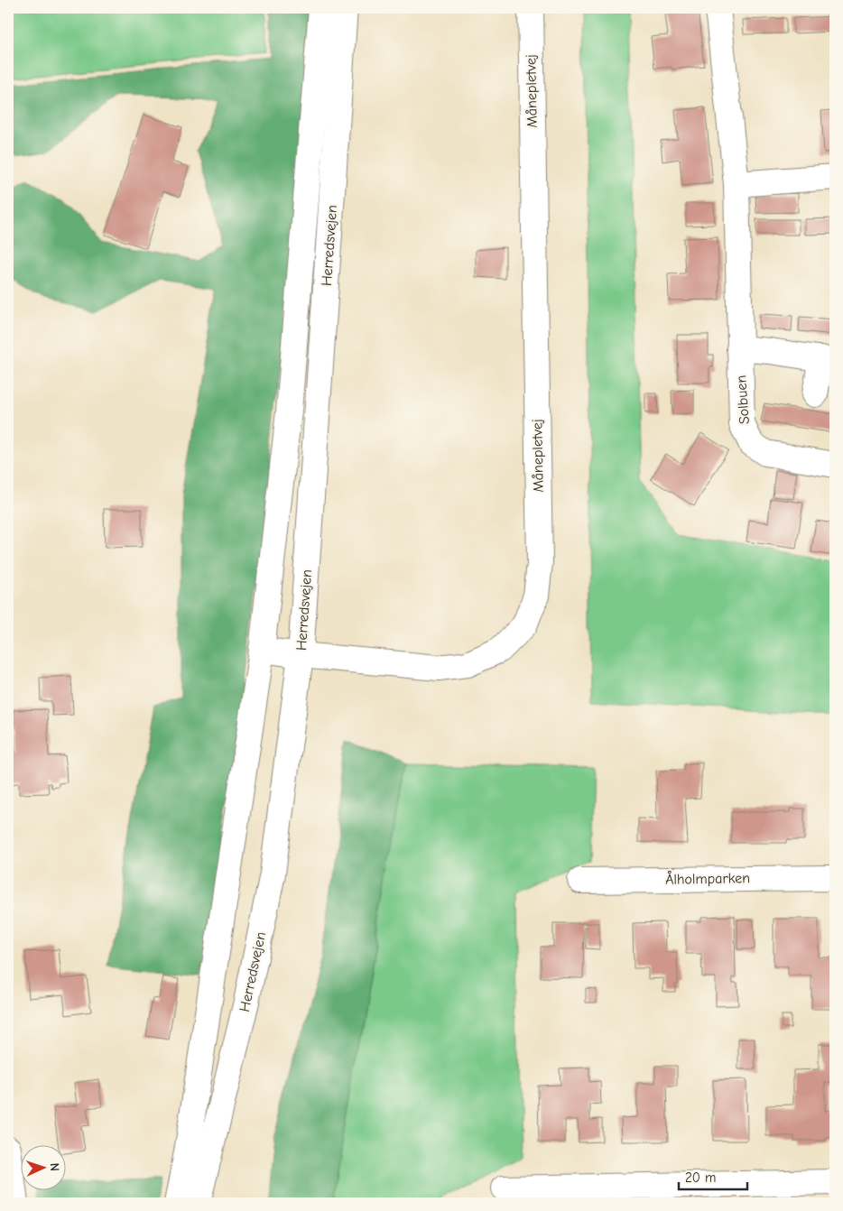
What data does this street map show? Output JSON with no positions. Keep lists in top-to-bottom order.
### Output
{
  "streets": {
    "street": [
      "Månepletvej",
      "Herredsvejen",
      "Solbuen",
      "Ålholmparken"
    ]
  },
  "crossings": [
    ["Månepletvej", "Herredsvejen"]
  ],
  "scale_bar": "20 m",
  "north": "right"
}
